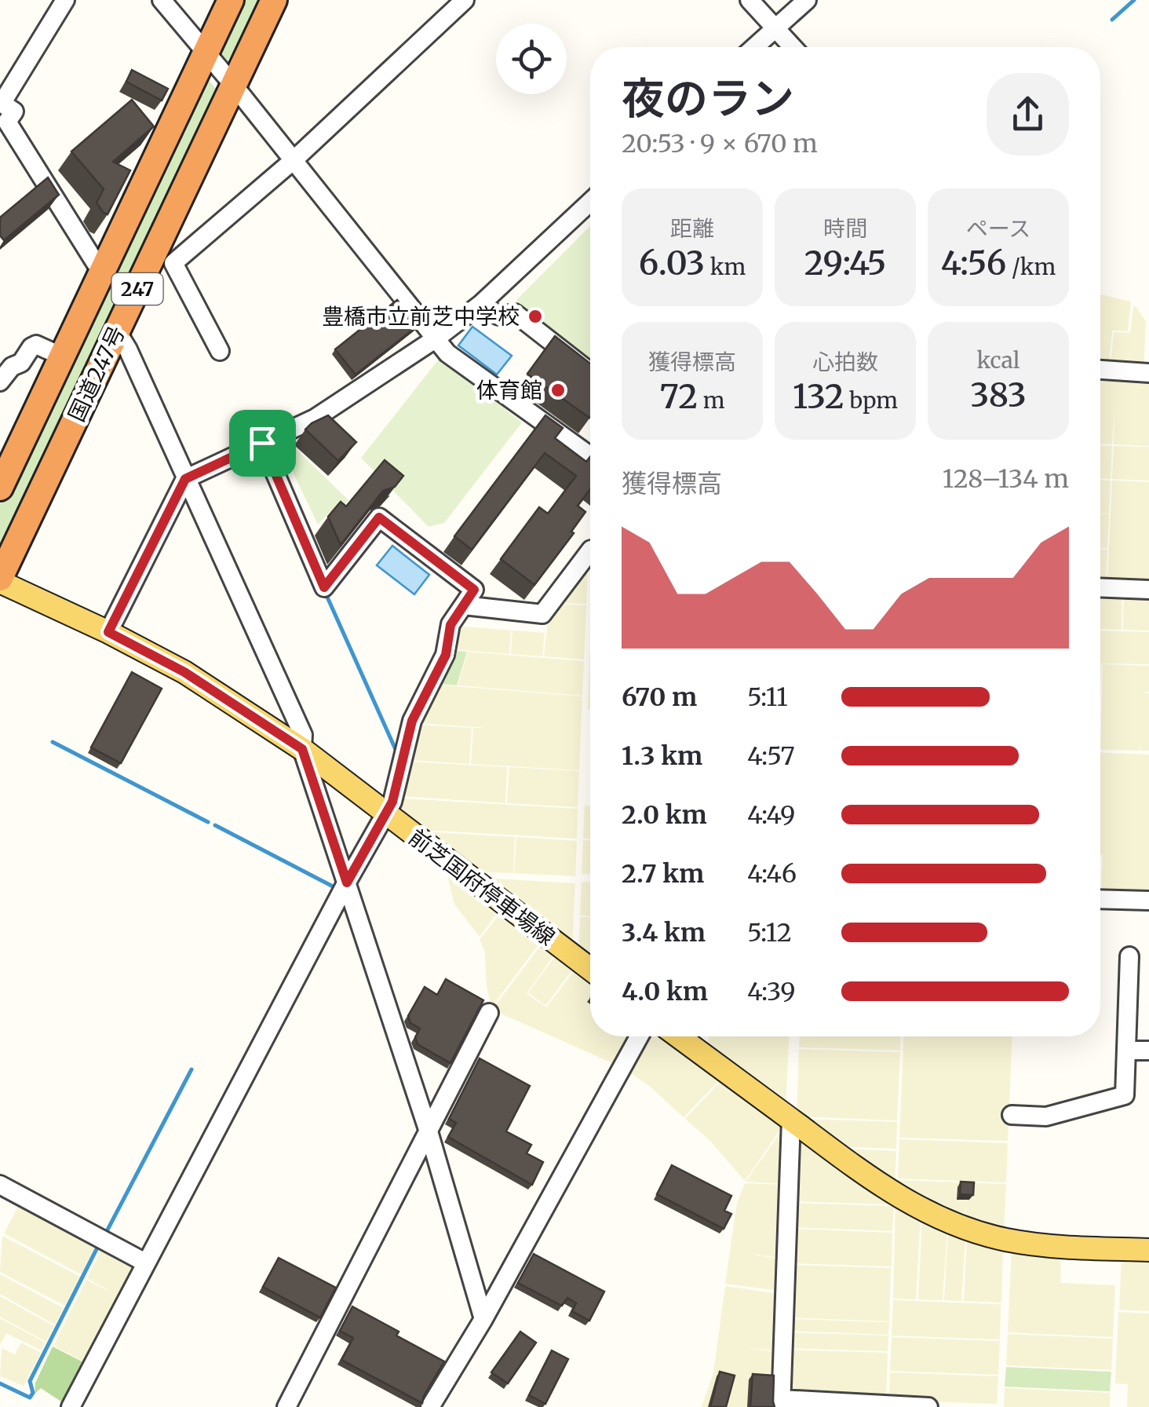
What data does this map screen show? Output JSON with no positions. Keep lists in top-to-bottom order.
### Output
{
  "streets": {
    "highway": ["247", "国道247号"],
    "main road": ["前芝国府停車場線"]
  },
  "crossings": [
    ["国道247号", "前芝国府停車場線"]
  ],
  "places": ["豊橋市立前芝中学校", "体育館"],
  "page": {
    "heading": ["夜のラン", "20:53 · 9 × 670 m"],
    "stats": [
      ["距離", "6.03 km"],
      ["時間", "29:45"],
      ["ペース", "4:56 /km"],
      ["獲得標高", "72 m"],
      ["心拍数", "132 bpm"],
      ["kcal", "383"]
    ],
    "chart": ["獲得標高", "128–134 m"],
    "list": [
      {
        "name": "670 m",
        "note": "5:11"
      },
      {
        "name": "1.3 km",
        "note": "4:57"
      },
      {
        "name": "2.0 km",
        "note": "4:49"
      },
      {
        "name": "2.7 km",
        "note": "4:46"
      },
      {
        "name": "3.4 km",
        "note": "5:12"
      },
      {
        "name": "4.0 km",
        "note": "4:39"
      }
    ]
  }
}
